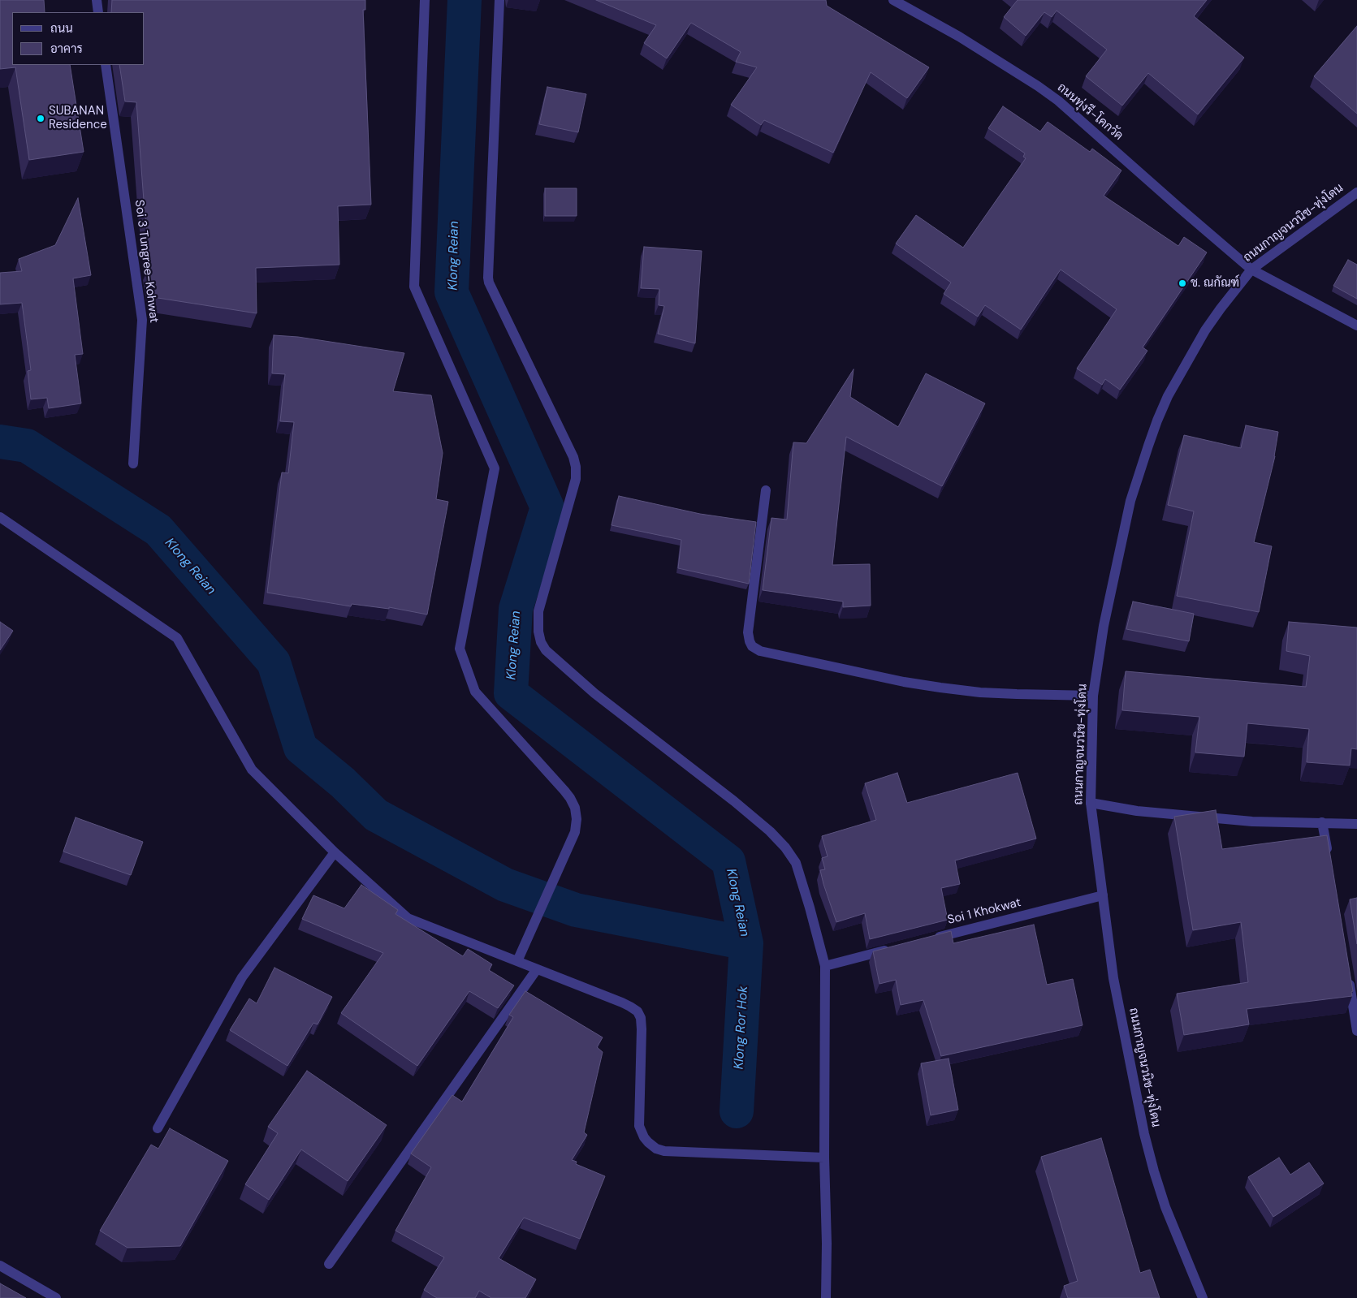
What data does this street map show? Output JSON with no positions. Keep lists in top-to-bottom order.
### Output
{
  "streets": {
    "street": [
      "ถนนทุ่งรี-โคกวัด",
      "ถนนกาญจนวนิช-ทุ่งโดน",
      "Soi 3 Tungree-Kohwat",
      "Soi 1 Khokwat"
    ]
  },
  "crossings": [
    ["ถนนทุ่งรี-โคกวัด", "ถนนกาญจนวนิช-ทุ่งโดน"],
    ["ถนนกาญจนวนิช-ทุ่งโดน", "Soi 1 Khokwat"]
  ],
  "water": ["Klong Reian", "Klong Ror Hok"],
  "places": ["SUBANAN Residence", "ช. ณกัณฑ์"],
  "legend": ["ถนน", "อาคาร"]
}
